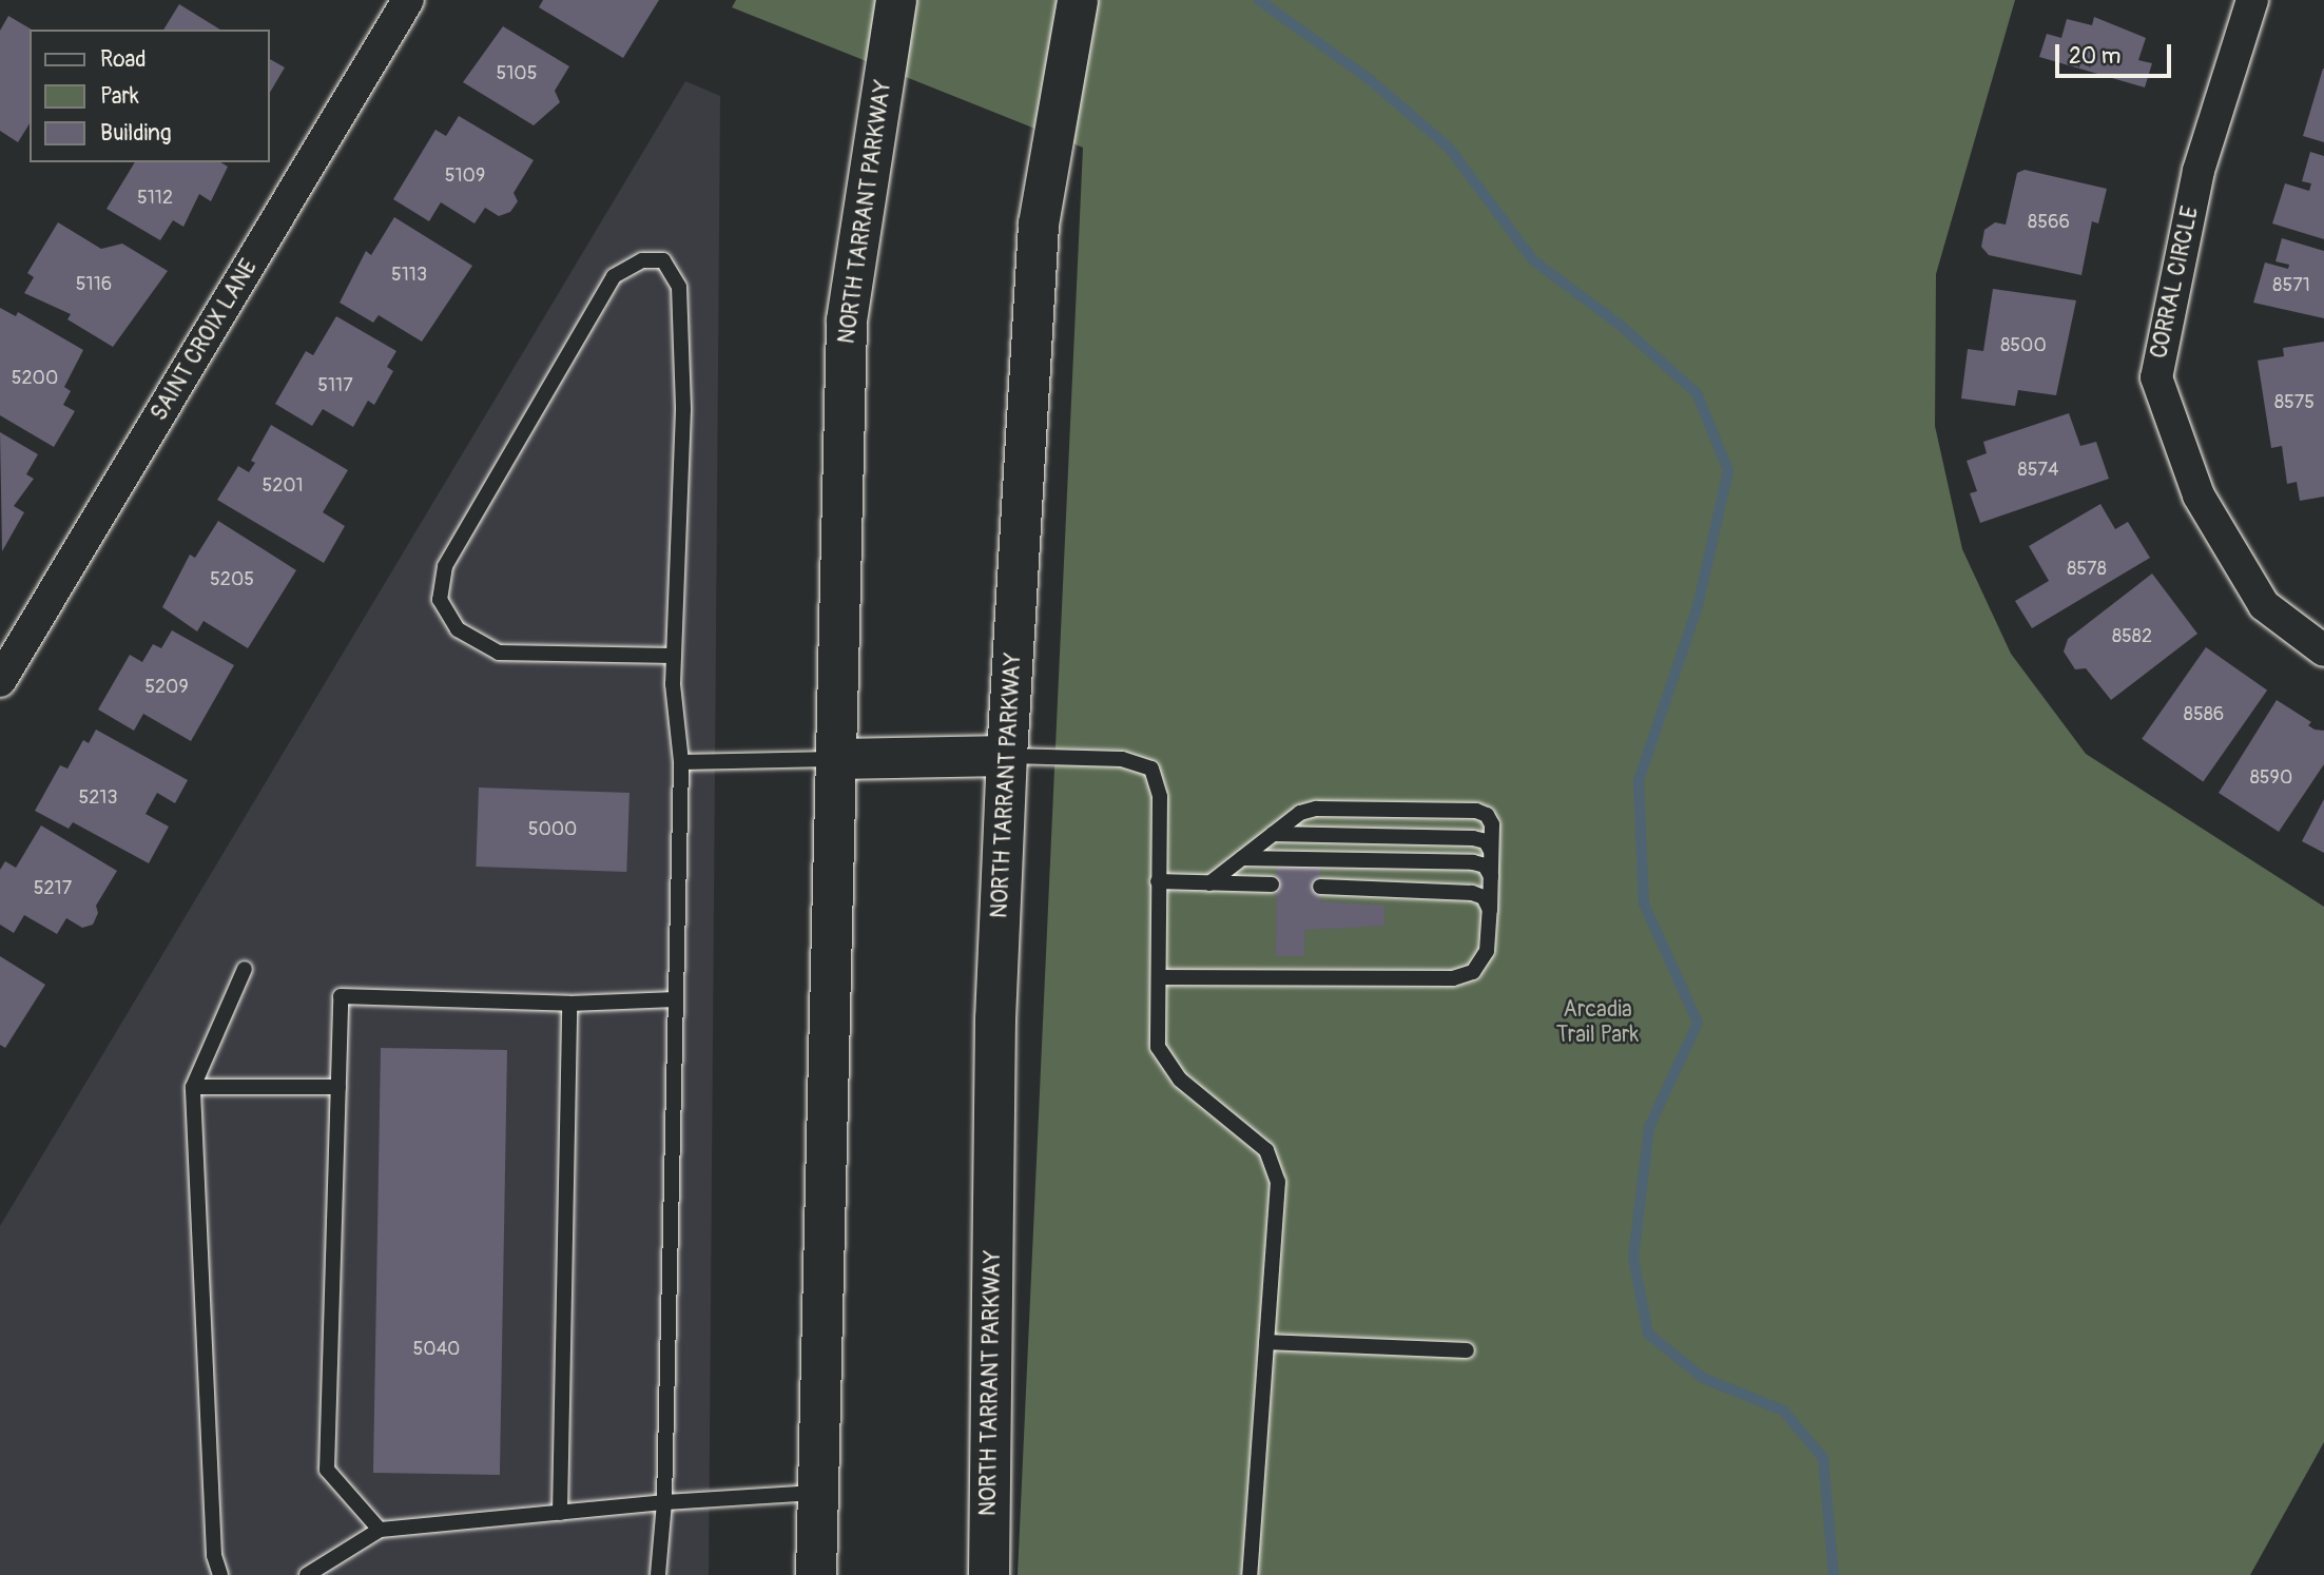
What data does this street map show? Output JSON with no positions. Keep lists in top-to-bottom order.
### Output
{
  "streets": {
    "main road": ["NORTH TARRANT PARKWAY"],
    "street": ["CORRAL CIRCLE", "SAINT CROIX LANE"]
  },
  "parks": ["Arcadia Trail Park"],
  "house_numbers": [
    "5105",
    "5109",
    "5112",
    "8566",
    "5113",
    "5116",
    "8571",
    "8500",
    "5200",
    "5117",
    "8575",
    "8574",
    "5201",
    "8578",
    "5205",
    "8582",
    "5209",
    "8586",
    "8590",
    "5213",
    "5000",
    "5217",
    "5040"
  ],
  "legend": ["Road", "Park", "Building"],
  "scale_bar": "20 m"
}
